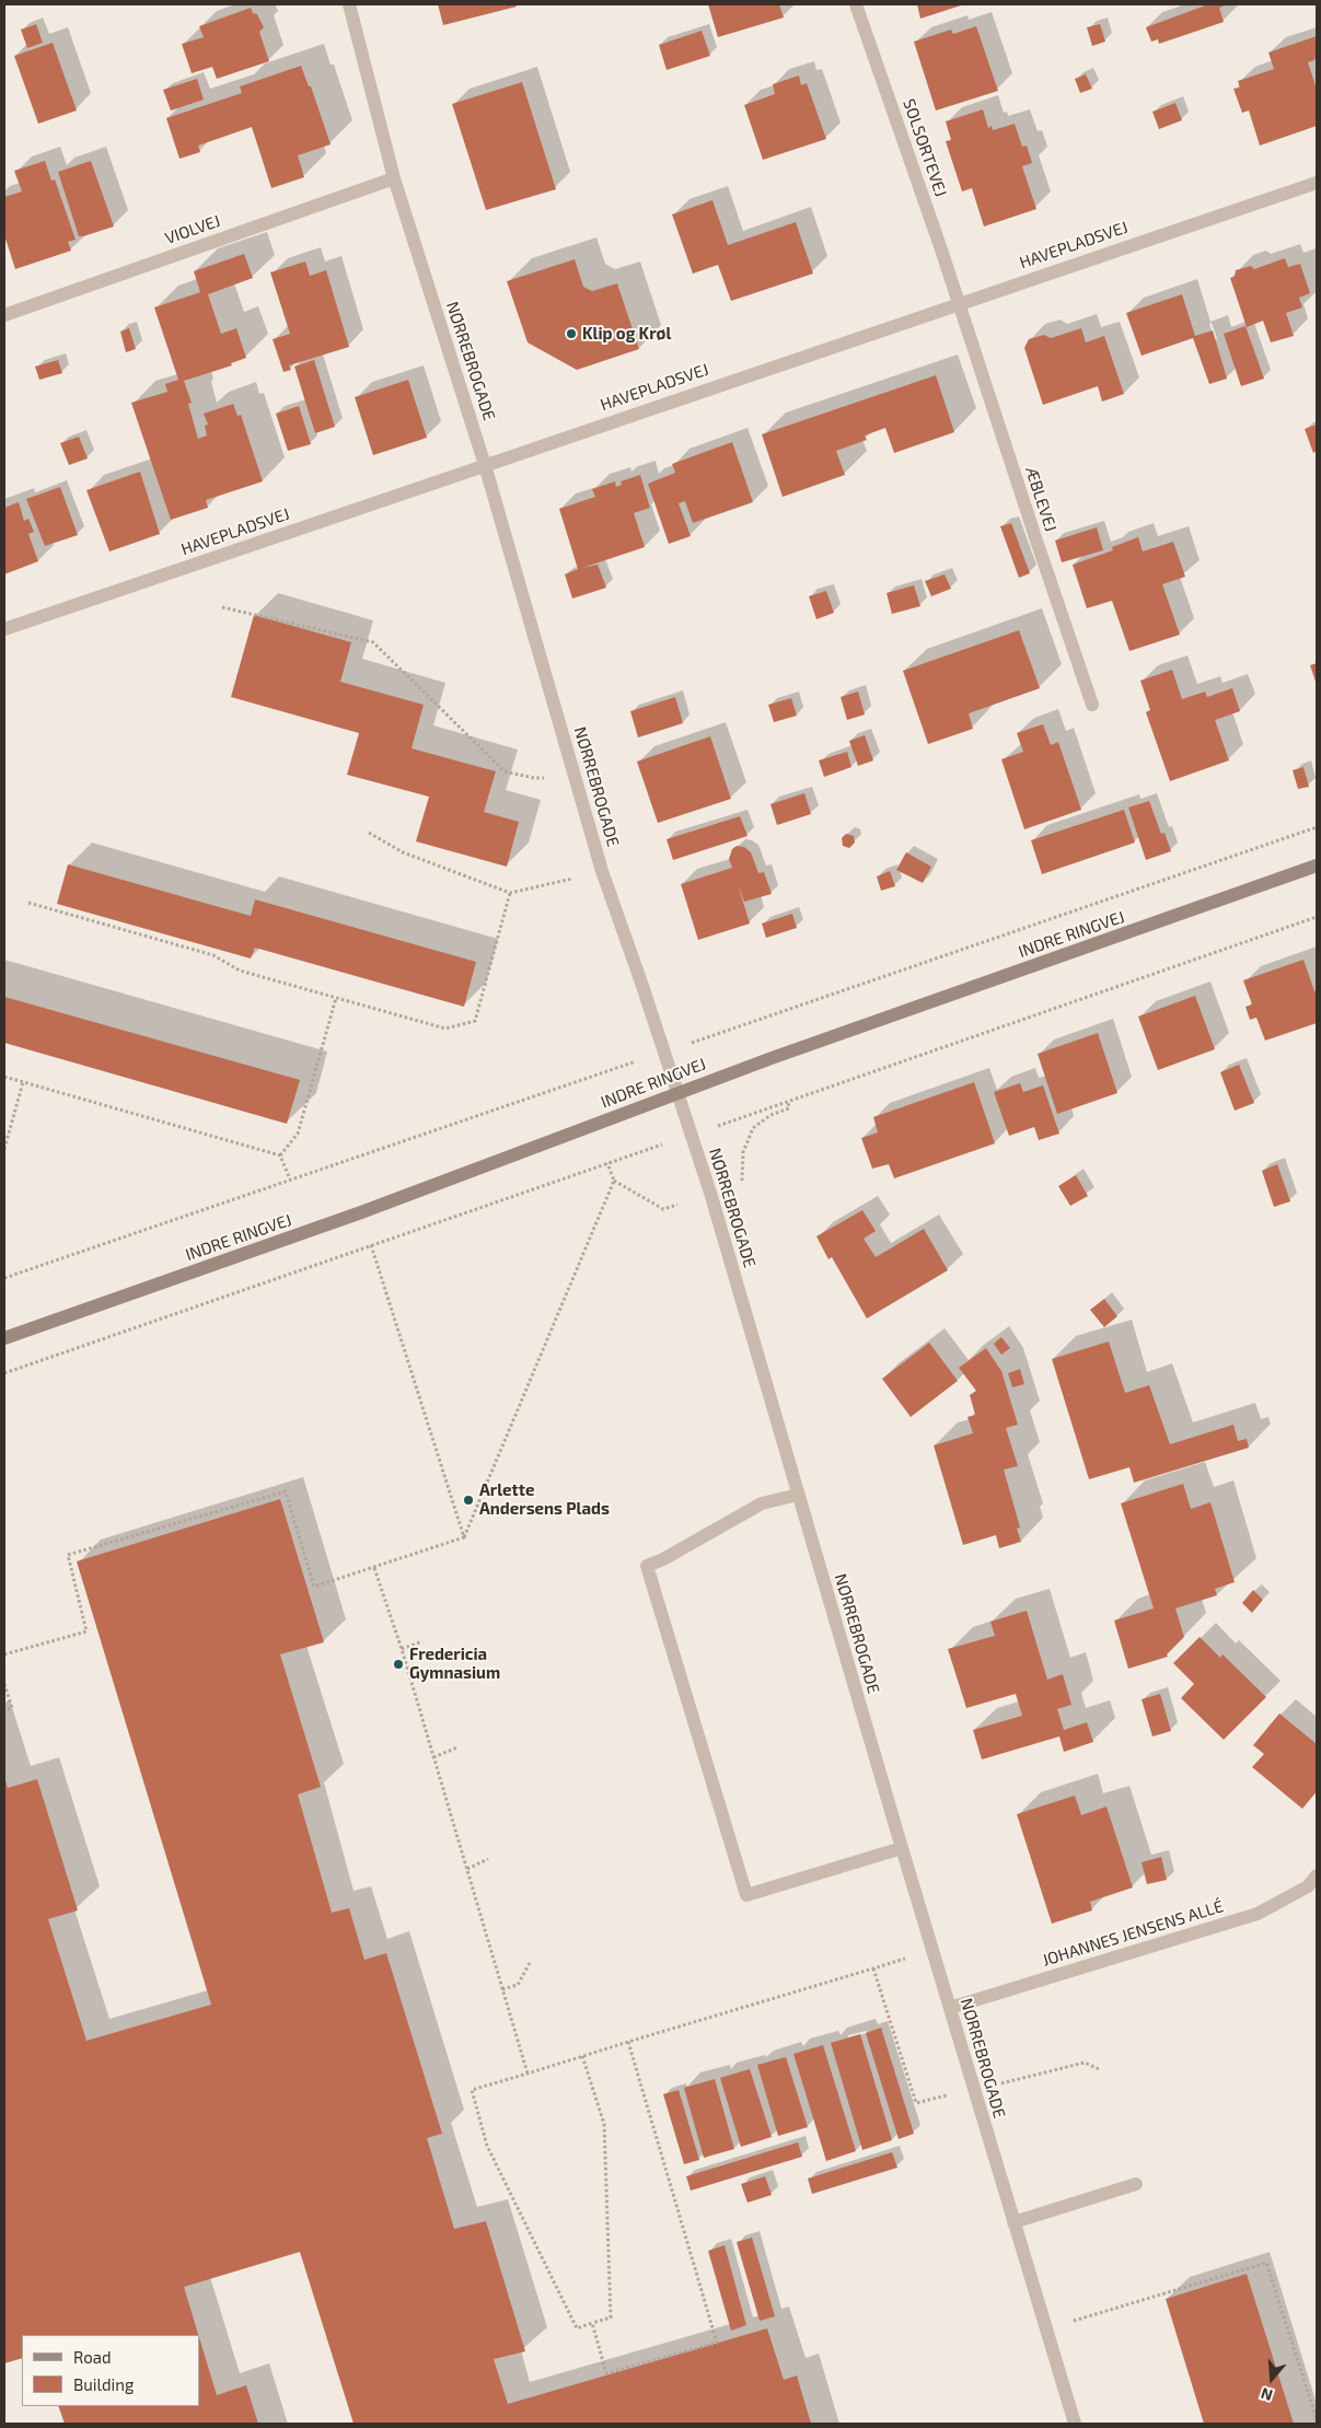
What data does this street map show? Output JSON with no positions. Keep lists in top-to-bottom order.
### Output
{
  "streets": {
    "street": [
      "SOLSORTEVEJ",
      "VIOLVEJ",
      "HAVEPLADSVEJ",
      "NØRREBROGADE",
      "ÆBLEVEJ",
      "INDRE RINGVEJ",
      "JOHANNES JENSENS ALLÉ"
    ]
  },
  "crossings": [
    ["SOLSORTEVEJ", "HAVEPLADSVEJ"],
    ["SOLSORTEVEJ", "ÆBLEVEJ"],
    ["VIOLVEJ", "NØRREBROGADE"],
    ["HAVEPLADSVEJ", "NØRREBROGADE"],
    ["HAVEPLADSVEJ", "ÆBLEVEJ"],
    ["NØRREBROGADE", "INDRE RINGVEJ"],
    ["NØRREBROGADE", "JOHANNES JENSENS ALLÉ"]
  ],
  "places": ["Klip og Krøl", "Arlette Andersens Plads", "Fredericia Gymnasium"],
  "legend": ["Road", "Building"],
  "north": "bottom"
}
